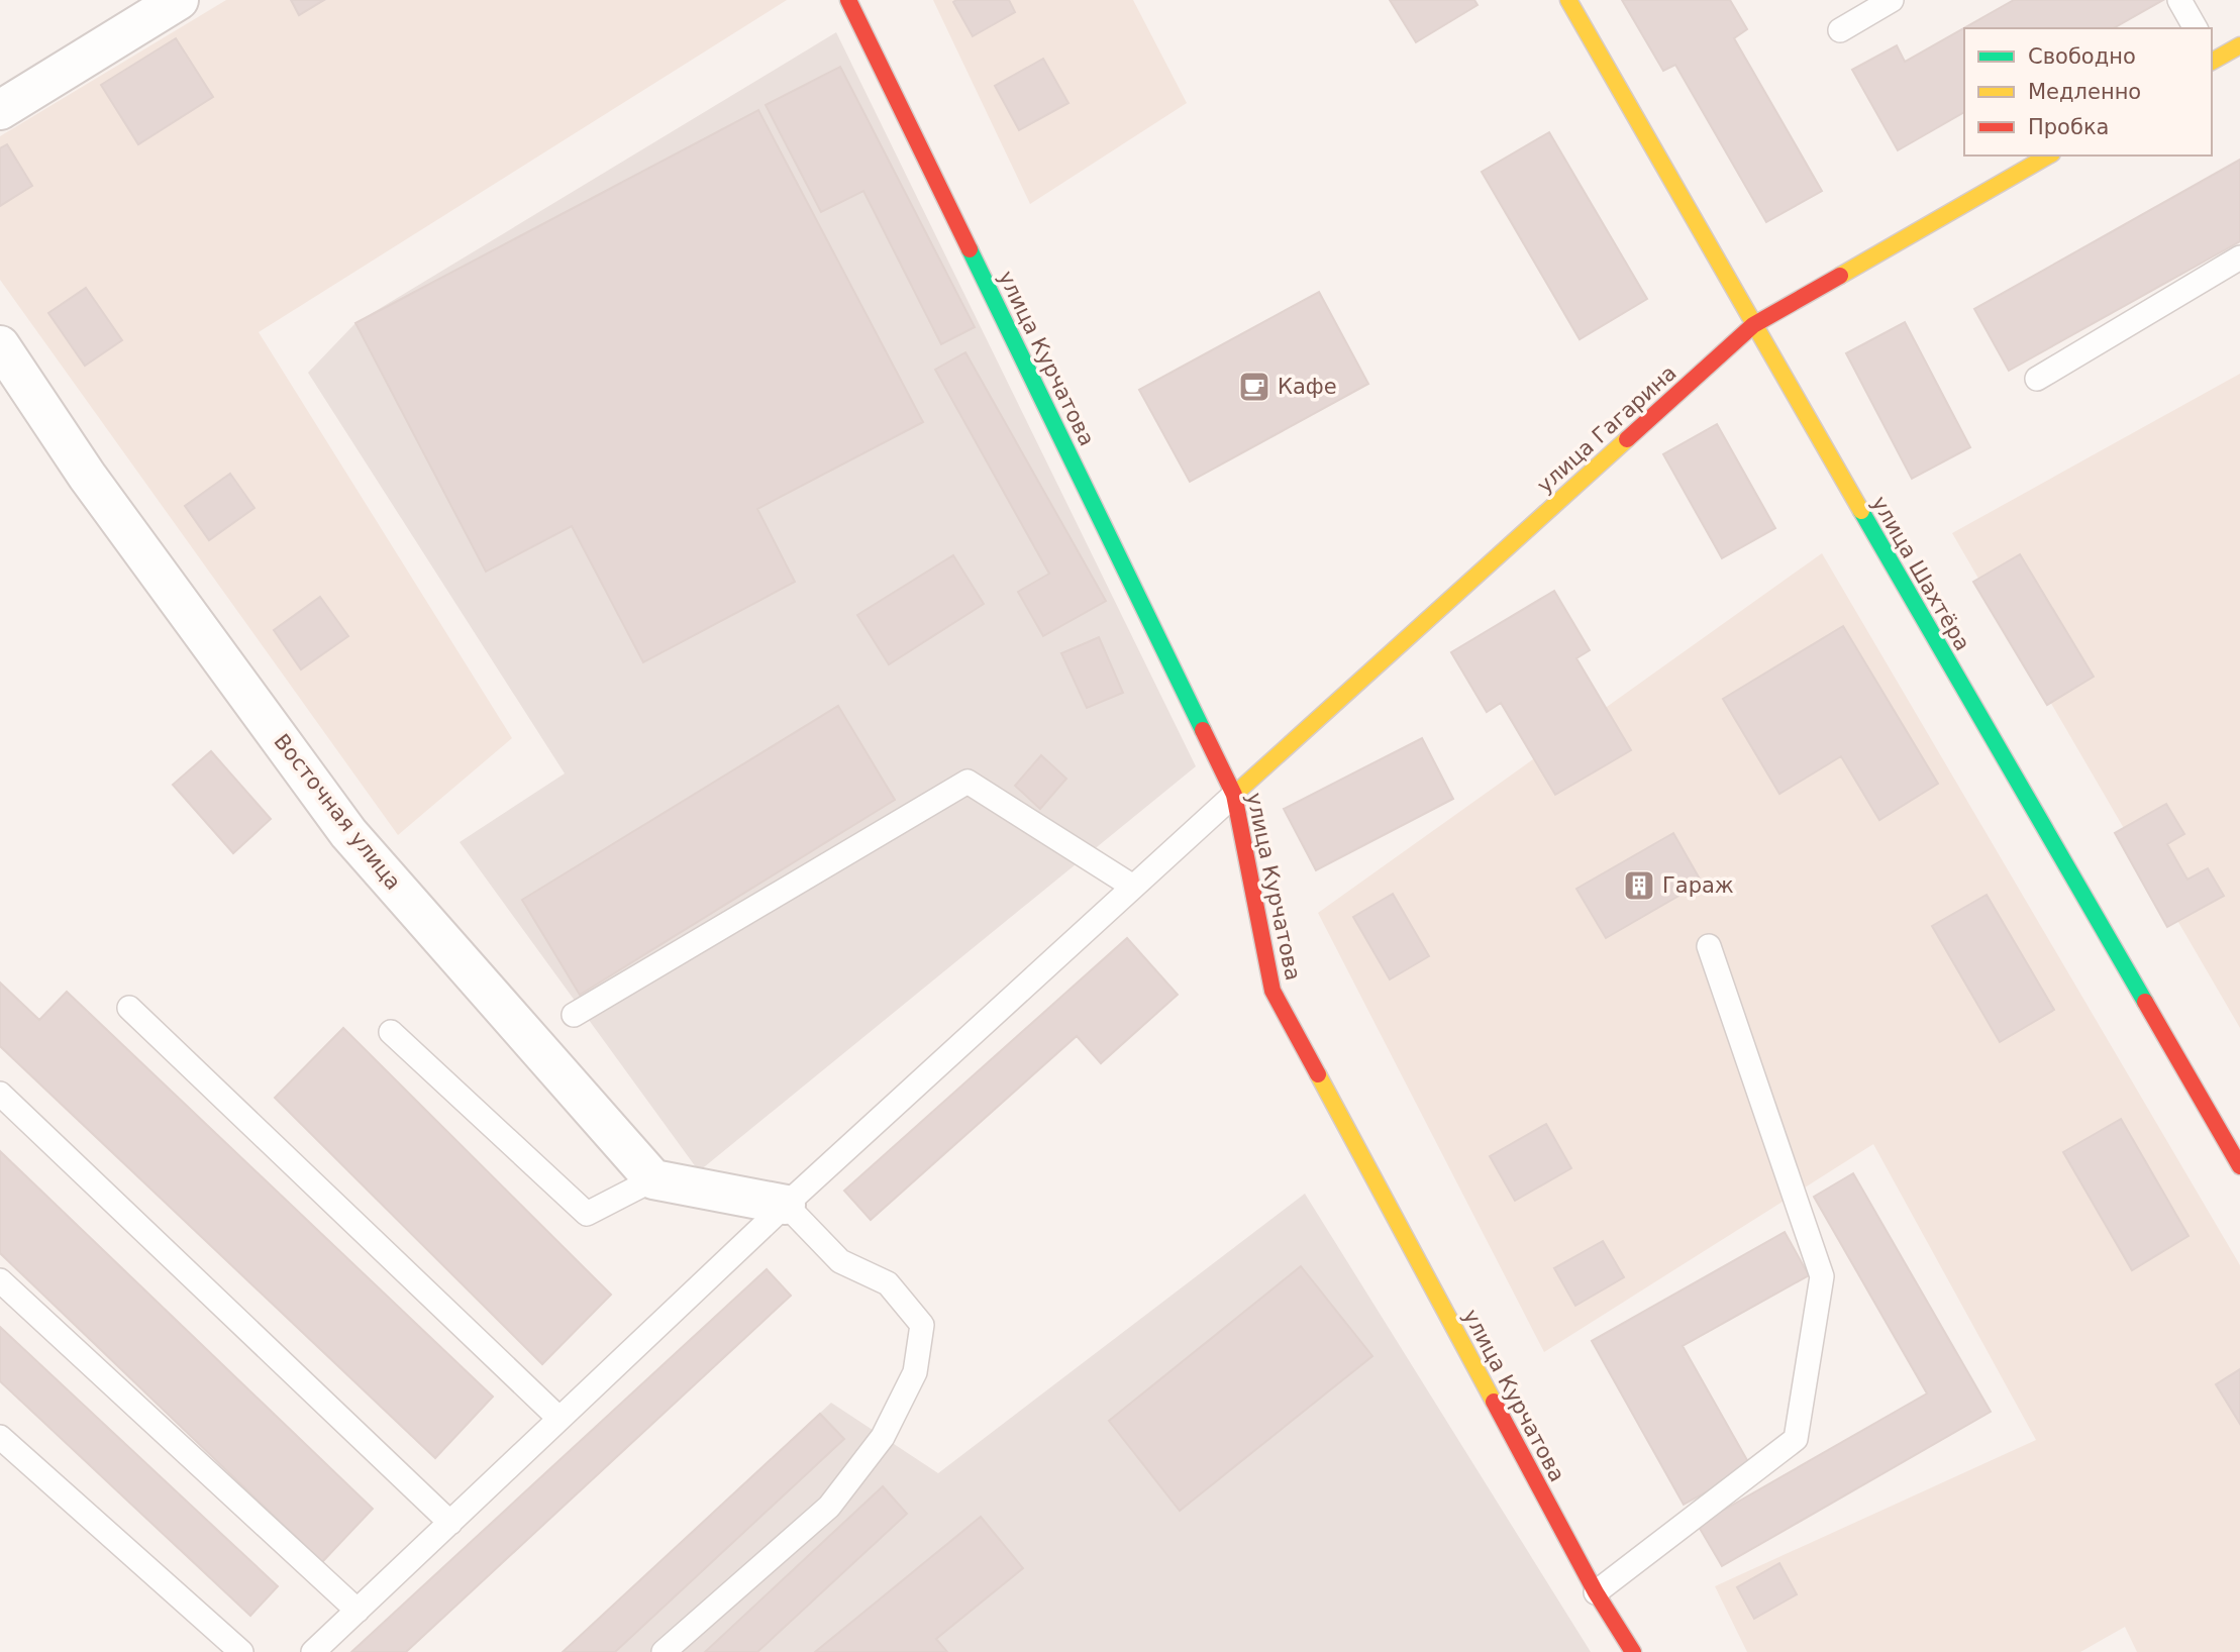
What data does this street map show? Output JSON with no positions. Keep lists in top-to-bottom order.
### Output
{
  "streets": {
    "street": [
      "улица Курчатова",
      "улица Гагарина",
      "улица Шахтёра",
      "Восточная улица"
    ]
  },
  "crossings": [
    ["улица Курчатова", "улица Гагарина"],
    ["улица Гагарина", "улица Шахтёра"]
  ],
  "places": {
    "cafe": ["Кафе"],
    "building": ["Гараж"]
  },
  "legend": ["Свободно", "Медленно", "Пробка"]
}
